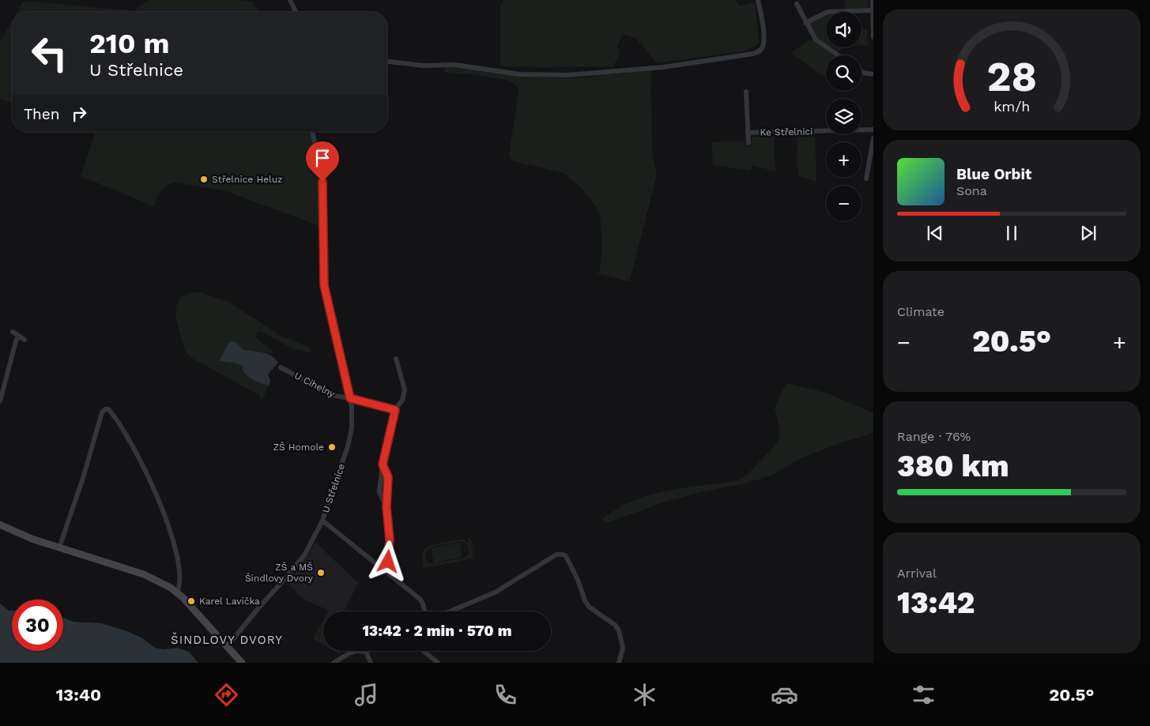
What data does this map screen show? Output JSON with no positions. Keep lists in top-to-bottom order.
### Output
{
  "streets": {
    "street": ["Ke Střelnici", "U Cihelny", "U Střelnice"]
  },
  "crossings": [
    ["U Cihelny", "U Střelnice"]
  ],
  "districts": ["ŠINDLOVY DVORY"],
  "places": [
    "Střelnice Heluz",
    "ZŠ Homole",
    "ZŠ a MŠ Šindlovy Dvory",
    "Karel Lavička"
  ],
  "page": {
    "map_buttons": ["+", "−"],
    "turn": ["210 m", "U Střelnice"],
    "then": "Then",
    "song": ["Blue Orbit", "Sona"],
    "tile": [
      "Climate",
      ["Range · 76%", "380 km"],
      ["Arrival", "13:42"]
    ],
    "heat": ["−", "20.5°", "+"],
    "limit": "30",
    "trip": "13:42 · 2 min · 570 m",
    "tabs": ["13:40", "20.5°"],
    "gauge": ["28", "km/h"]
  }
}
